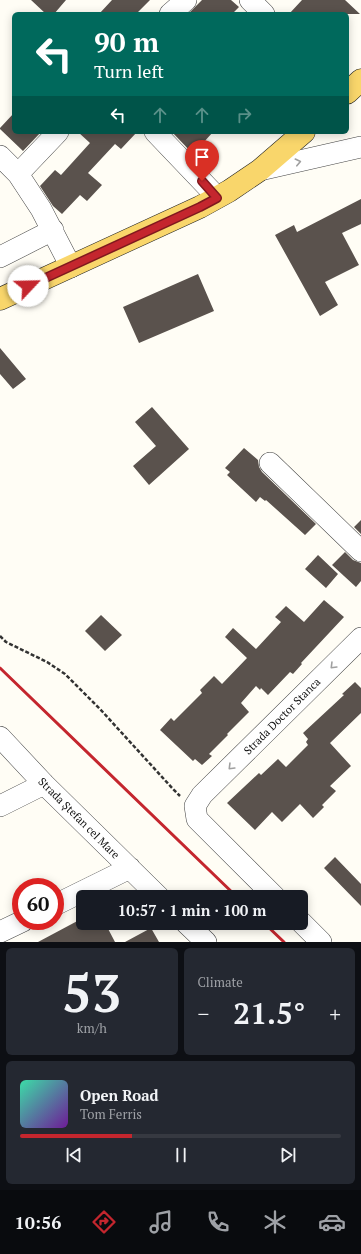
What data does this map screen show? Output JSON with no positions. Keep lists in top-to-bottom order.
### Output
{
  "streets": {
    "street": ["Strada Doctor Stanca", "Strada Ștefan cel Mare"]
  },
  "one_way": ["Strada Doctor Stanca"],
  "page": {
    "turn": ["90 m", "Turn left"],
    "limit": "60",
    "trip": "10:57 · 1 min · 100 m",
    "tile": [
      ["53", "km/h"],
      "Climate"
    ],
    "heat": ["−", "21.5°", "+"],
    "song": ["Open Road", "Tom Ferris"],
    "tabs": "10:56"
  }
}
